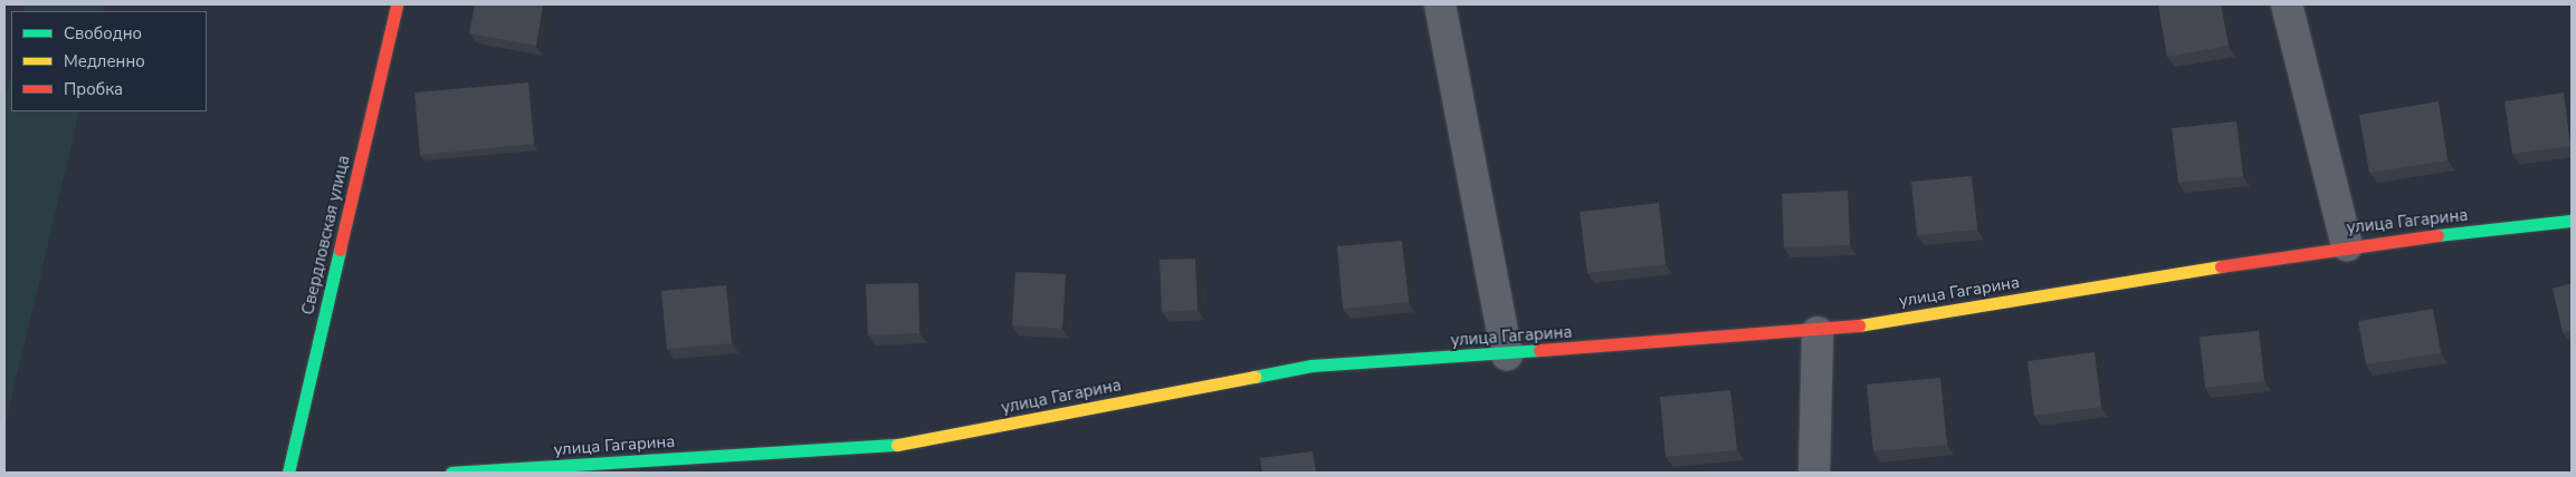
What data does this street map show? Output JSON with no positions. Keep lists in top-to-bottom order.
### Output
{
  "streets": {
    "street": ["улица Гагарина", "Свердловская улица"]
  },
  "legend": ["Свободно", "Медленно", "Пробка"]
}
